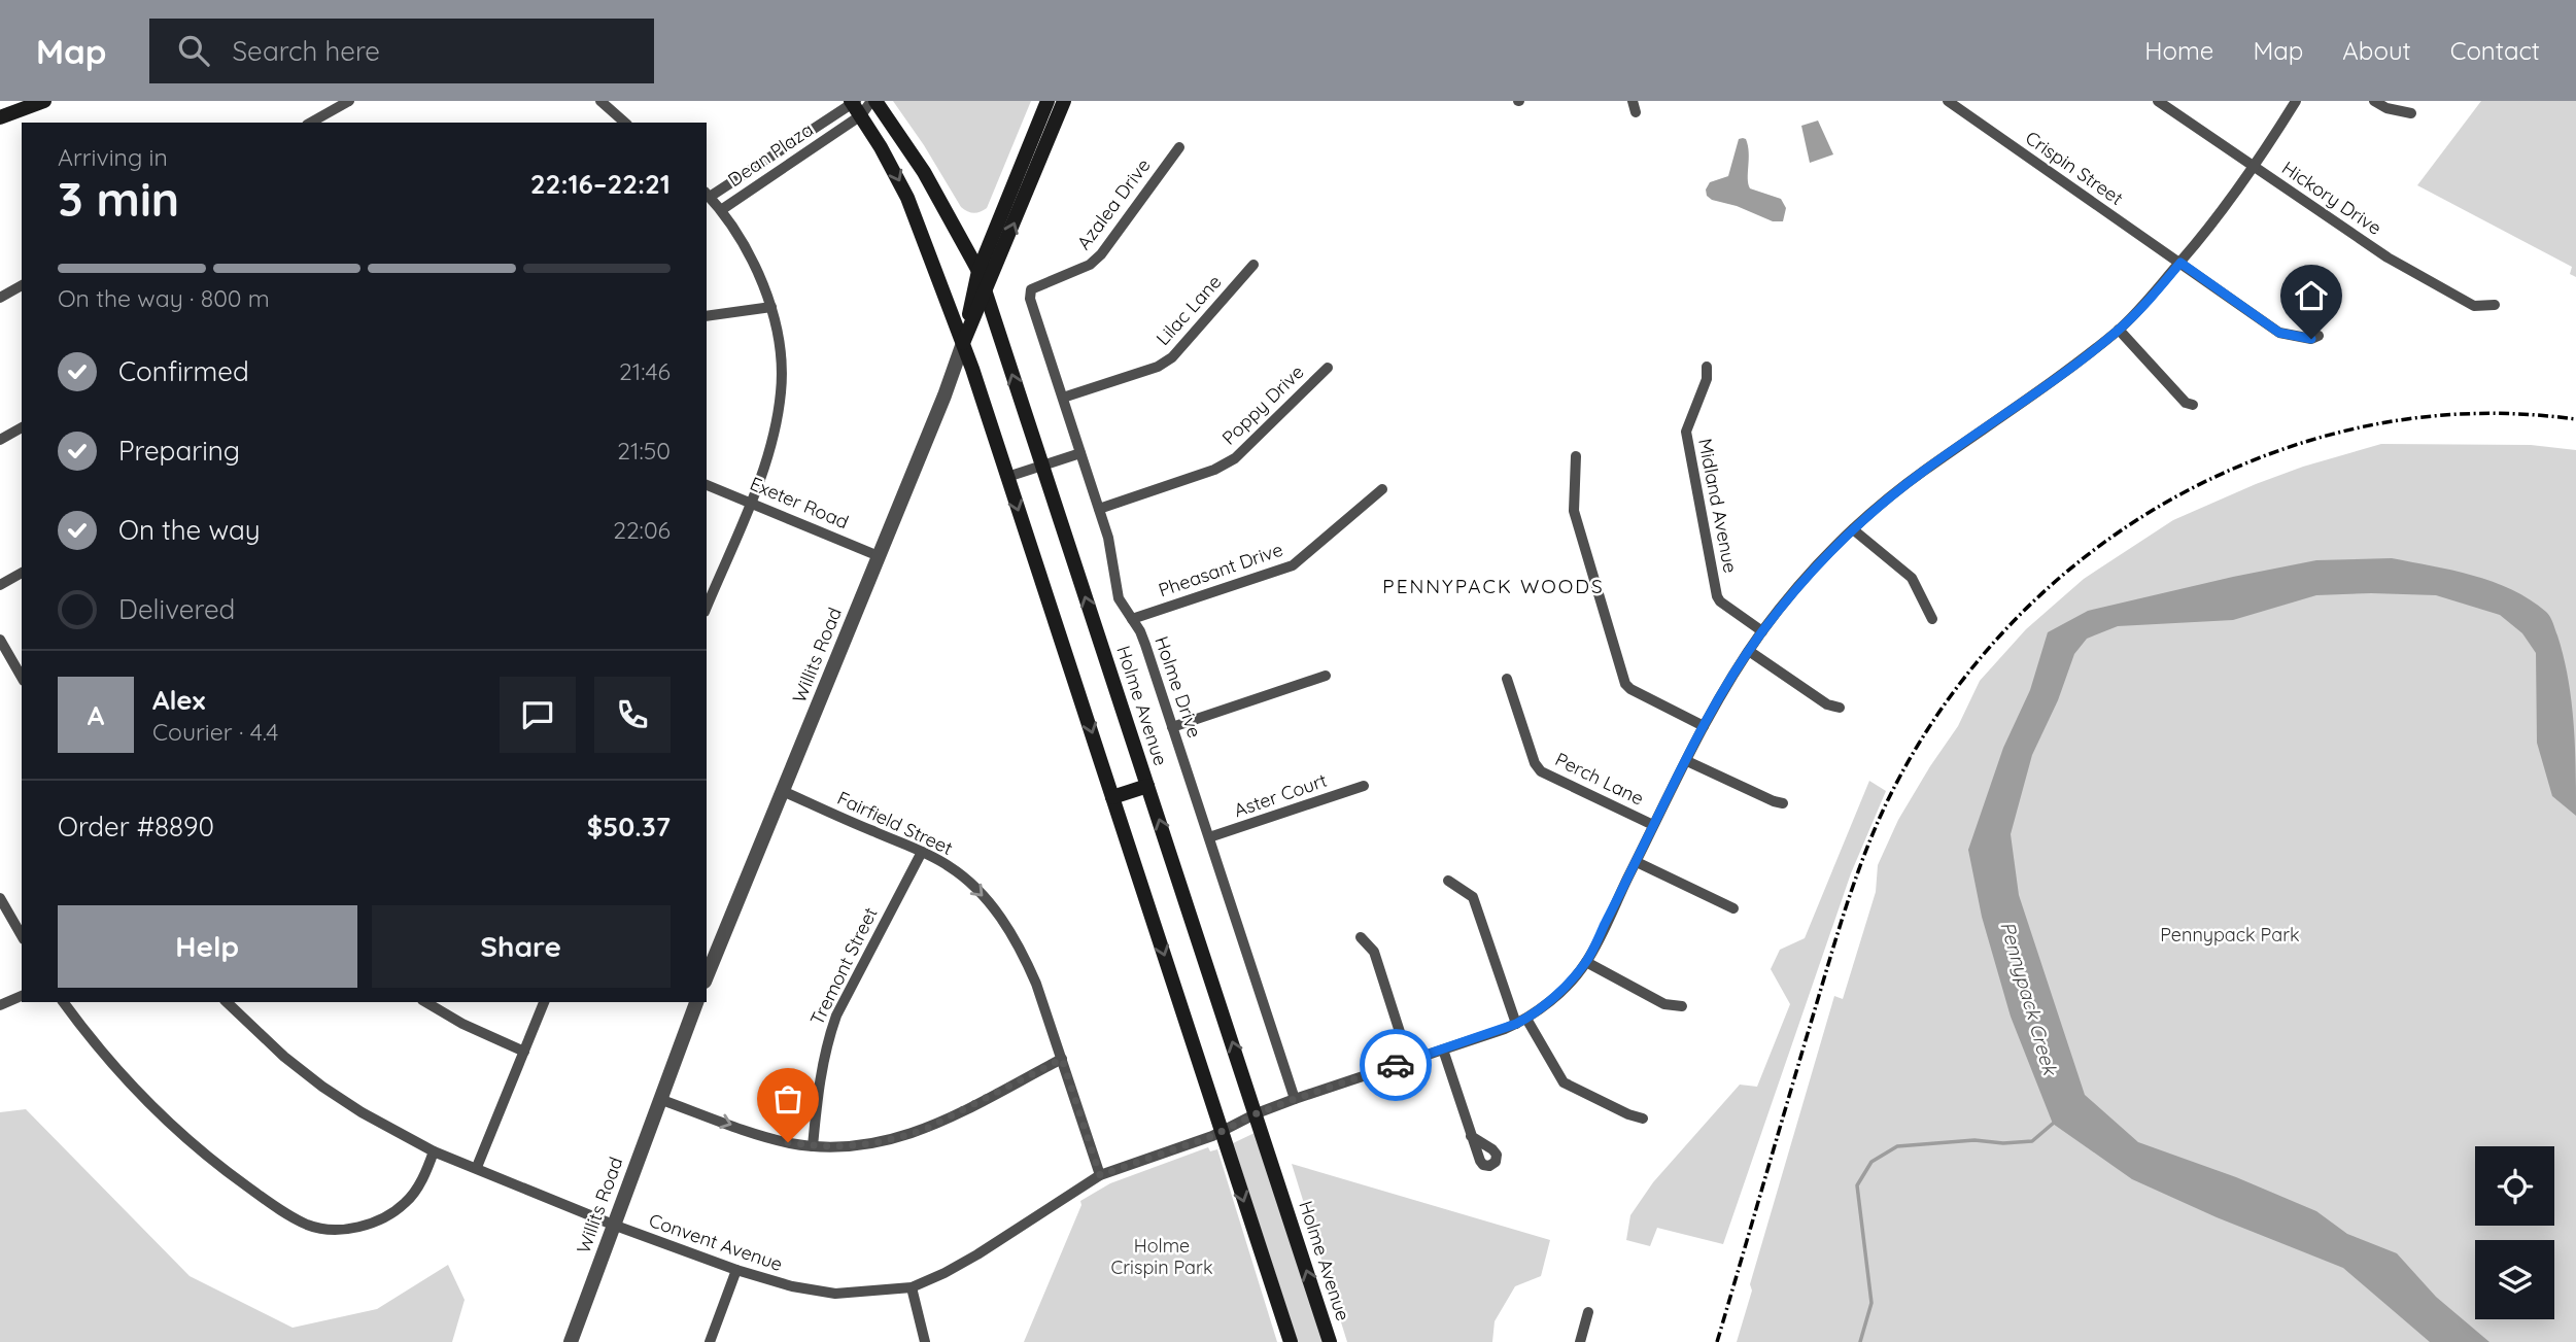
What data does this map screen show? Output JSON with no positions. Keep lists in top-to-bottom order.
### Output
{
  "streets": {
    "main road": ["Willits Road", "Holme Avenue"],
    "street": [
      "Dean Plaza",
      "Crispin Street",
      "Hickory Drive",
      "Azalea Drive",
      "Lilac Lane",
      "Poppy Drive",
      "Exeter Road",
      "Midland Avenue",
      "Pheasant Drive",
      "Holme Drive",
      "Perch Lane",
      "Aster Court",
      "Fairfield Street",
      "Tremont Street",
      "Convent Avenue"
    ]
  },
  "crossings": [
    ["Dean Plaza", "Holme Avenue"],
    ["Crispin Street", "Convent Avenue"],
    ["Hickory Drive", "Convent Avenue"],
    ["Azalea Drive", "Holme Drive"],
    ["Lilac Lane", "Holme Drive"],
    ["Poppy Drive", "Holme Drive"],
    ["Exeter Road", "Willits Road"],
    ["Midland Avenue", "Convent Avenue"],
    ["Pheasant Drive", "Holme Drive"],
    ["Willits Road", "Holme Avenue"],
    ["Willits Road", "Fairfield Street"],
    ["Willits Road", "Convent Avenue"],
    ["Holme Drive", "Aster Court"],
    ["Holme Drive", "Convent Avenue"],
    ["Holme Avenue", "Convent Avenue"],
    ["Perch Lane", "Convent Avenue"],
    ["Fairfield Street", "Tremont Street"],
    ["Fairfield Street", "Convent Avenue"]
  ],
  "one_way": ["Fairfield Street"],
  "districts": ["PENNYPACK WOODS"],
  "water": ["Pennypack Creek"],
  "parks": ["Pennypack Park", "Holme Crispin Park"],
  "page": {
    "header": "Map",
    "search": "Search here",
    "nav": [
      "Home",
      "Map",
      "About",
      "Contact"
    ],
    "heading": ["3 min", "Arriving in", "22:16–22:21"],
    "panel": [
      "Alex",
      "Courier · 4.4",
      "Order #8890",
      "$50.37"
    ],
    "bar": "On the way · 800 m",
    "list": [
      ["Confirmed", "21:46"],
      ["Preparing", "21:50"],
      ["On the way", "22:06"],
      "Delivered"
    ],
    "round": "A",
    "buttons": ["Help", "Share"]
  }
}
